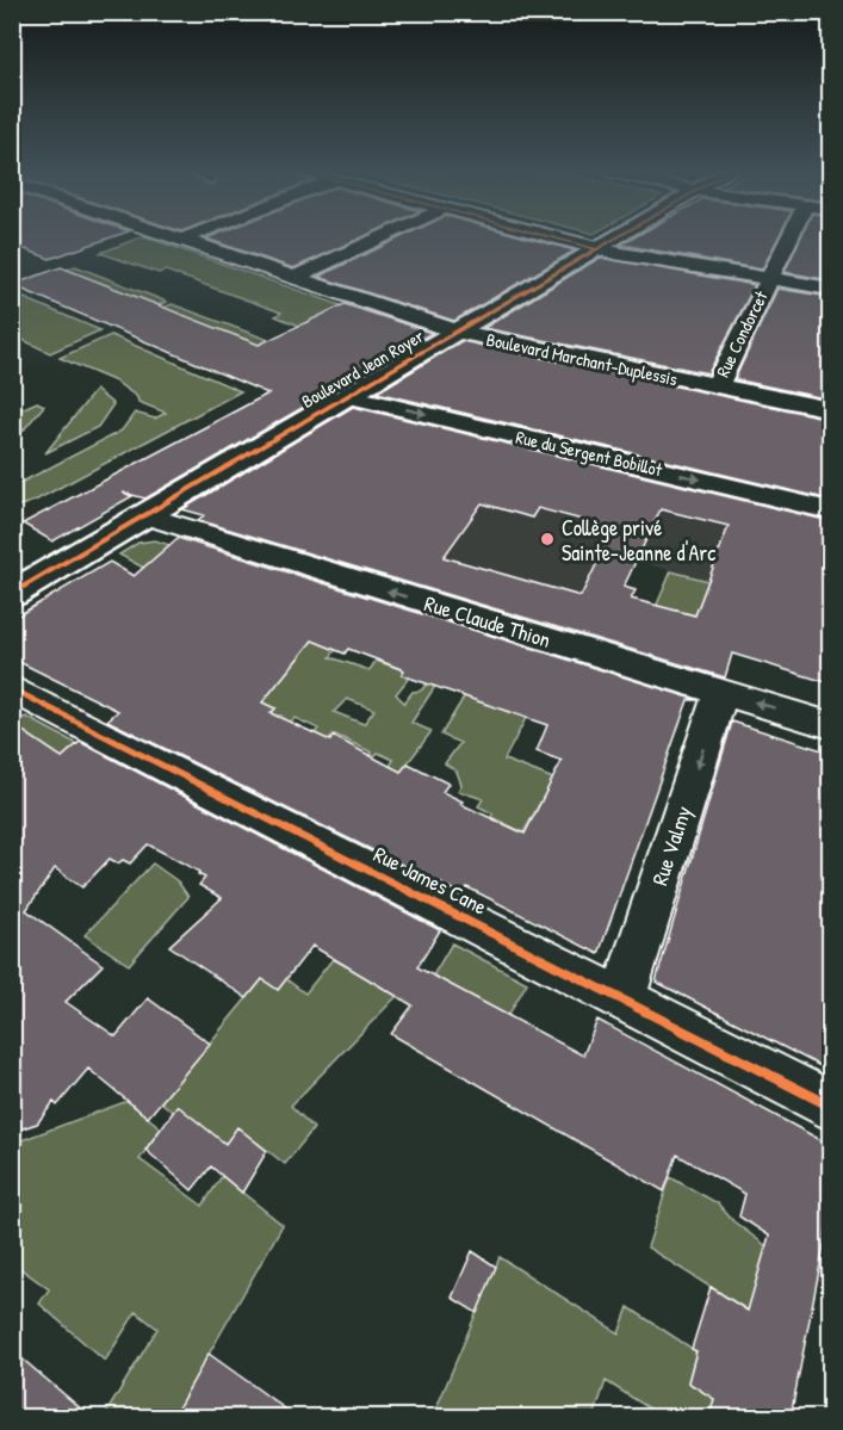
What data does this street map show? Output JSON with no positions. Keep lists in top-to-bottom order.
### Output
{
  "streets": {
    "street": [
      "Rue Condorcet",
      "Boulevard Marchant-Duplessis",
      "Boulevard Jean Royer",
      "Rue du Sergent Bobillot",
      "Rue Claude Thion",
      "Rue Valmy",
      "Rue James Cane"
    ]
  },
  "crossings": [
    ["Rue Condorcet", "Boulevard Marchant-Duplessis"],
    ["Boulevard Marchant-Duplessis", "Boulevard Jean Royer"],
    ["Boulevard Jean Royer", "Rue du Sergent Bobillot"],
    ["Boulevard Jean Royer", "Rue Claude Thion"],
    ["Rue Claude Thion", "Rue Valmy"],
    ["Rue Valmy", "Rue James Cane"]
  ],
  "one_way": ["Rue Claude Thion", "Rue Valmy"],
  "places": ["Collège privé Sainte-Jeanne d'Arc"]
}
